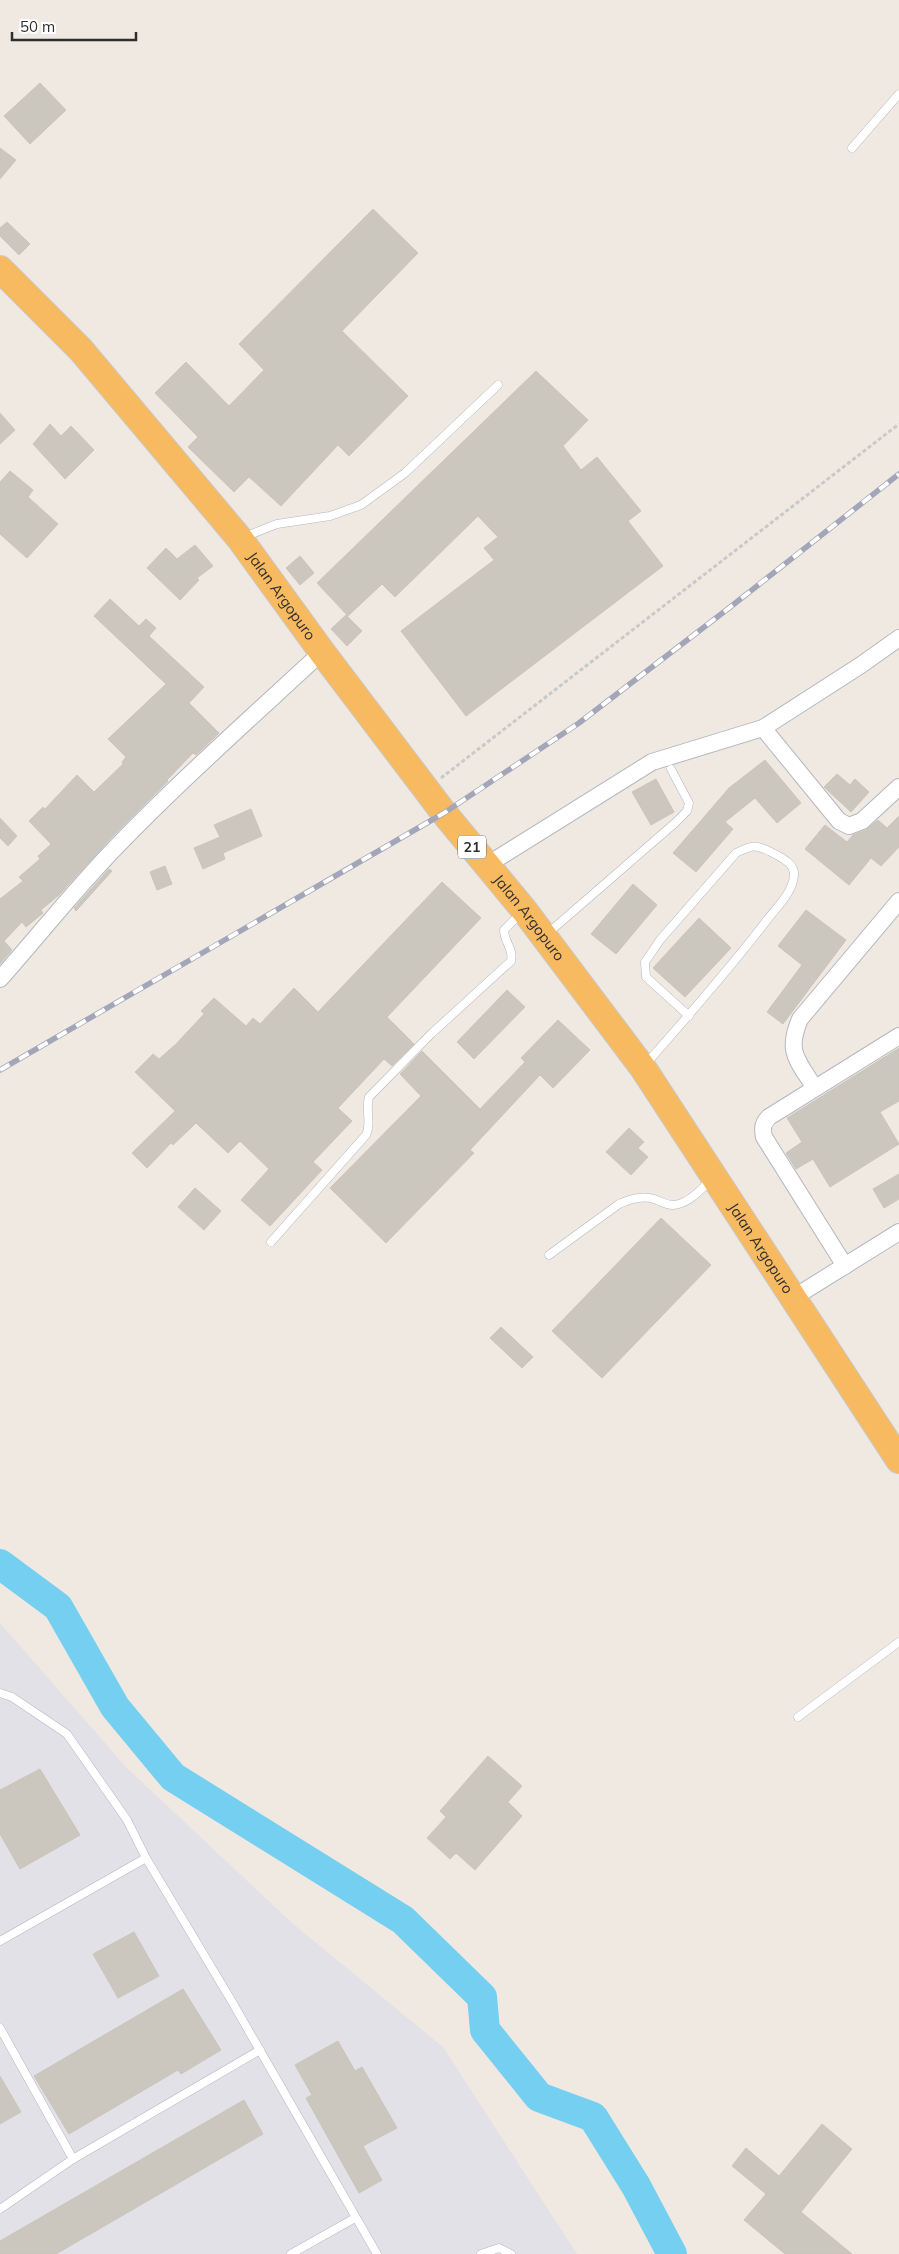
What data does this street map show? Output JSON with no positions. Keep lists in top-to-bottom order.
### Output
{
  "streets": {
    "highway": ["Jalan Argopuro", "21"]
  },
  "scale_bar": "50 m"
}
